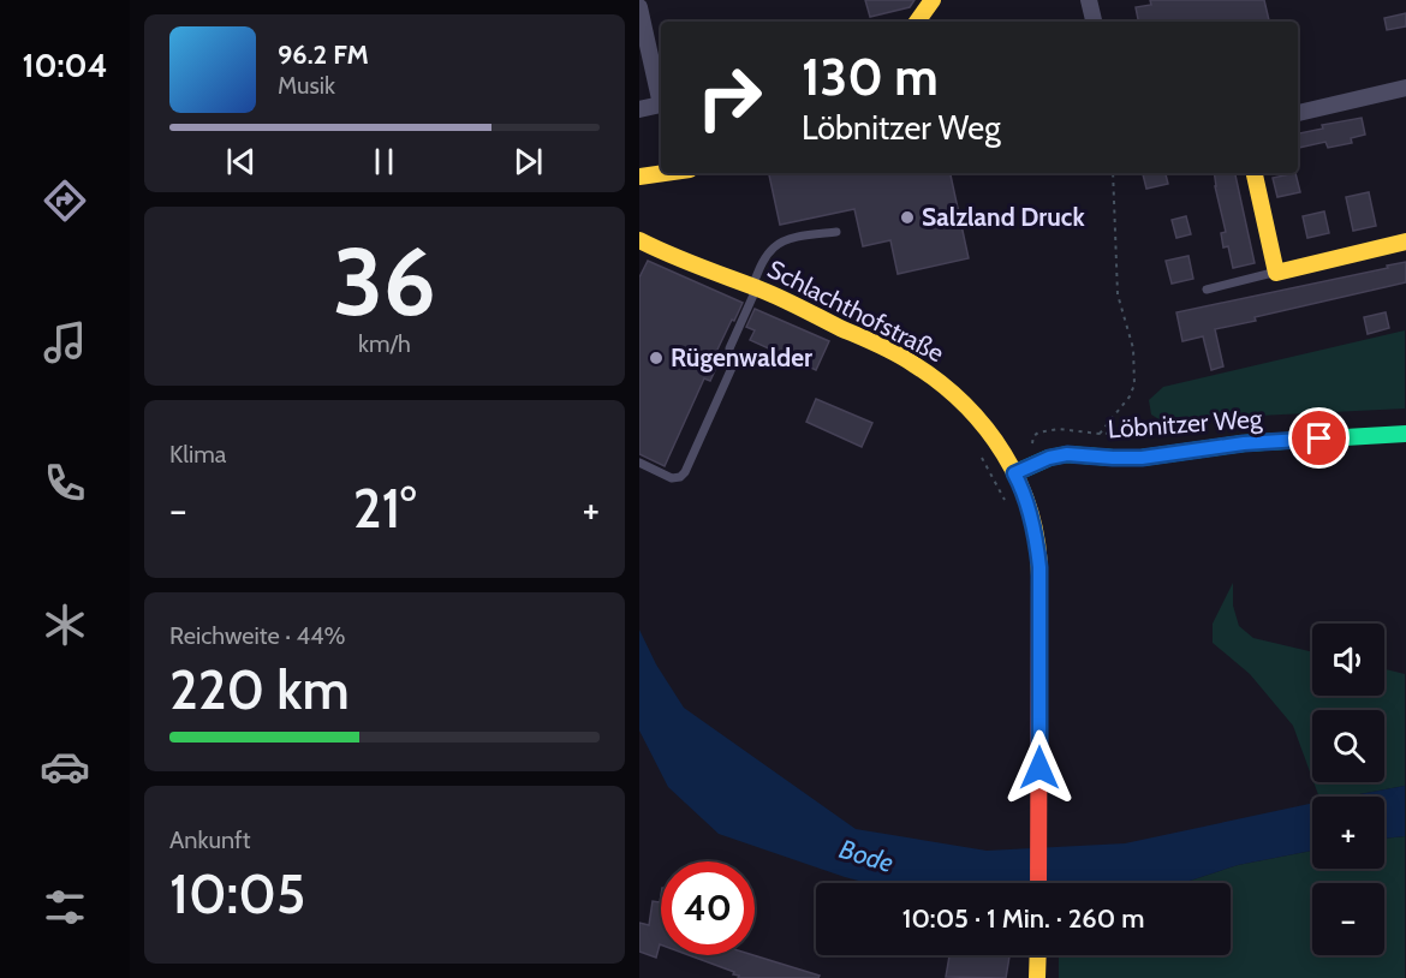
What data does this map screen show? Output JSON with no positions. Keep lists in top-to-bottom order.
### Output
{
  "streets": {
    "street": ["Schlachthofstraße", "Löbnitzer Weg"]
  },
  "crossings": [
    ["Schlachthofstraße", "Löbnitzer Weg"]
  ],
  "water": ["Bode"],
  "places": ["Salzland Druck", "Rügenwalder"],
  "page": {
    "tabs": "10:04",
    "turn": ["130 m", "Löbnitzer Weg"],
    "song": ["96.2 FM", "Musik"],
    "tile": [
      ["36", "km/h"],
      "Klima",
      ["Reichweite · 44%", "220 km"],
      ["Ankunft", "10:05"]
    ],
    "heat": ["−", "21°", "+"],
    "map_buttons": ["+", "−"],
    "limit": "40",
    "trip": "10:05 · 1 Min. · 260 m"
  }
}
